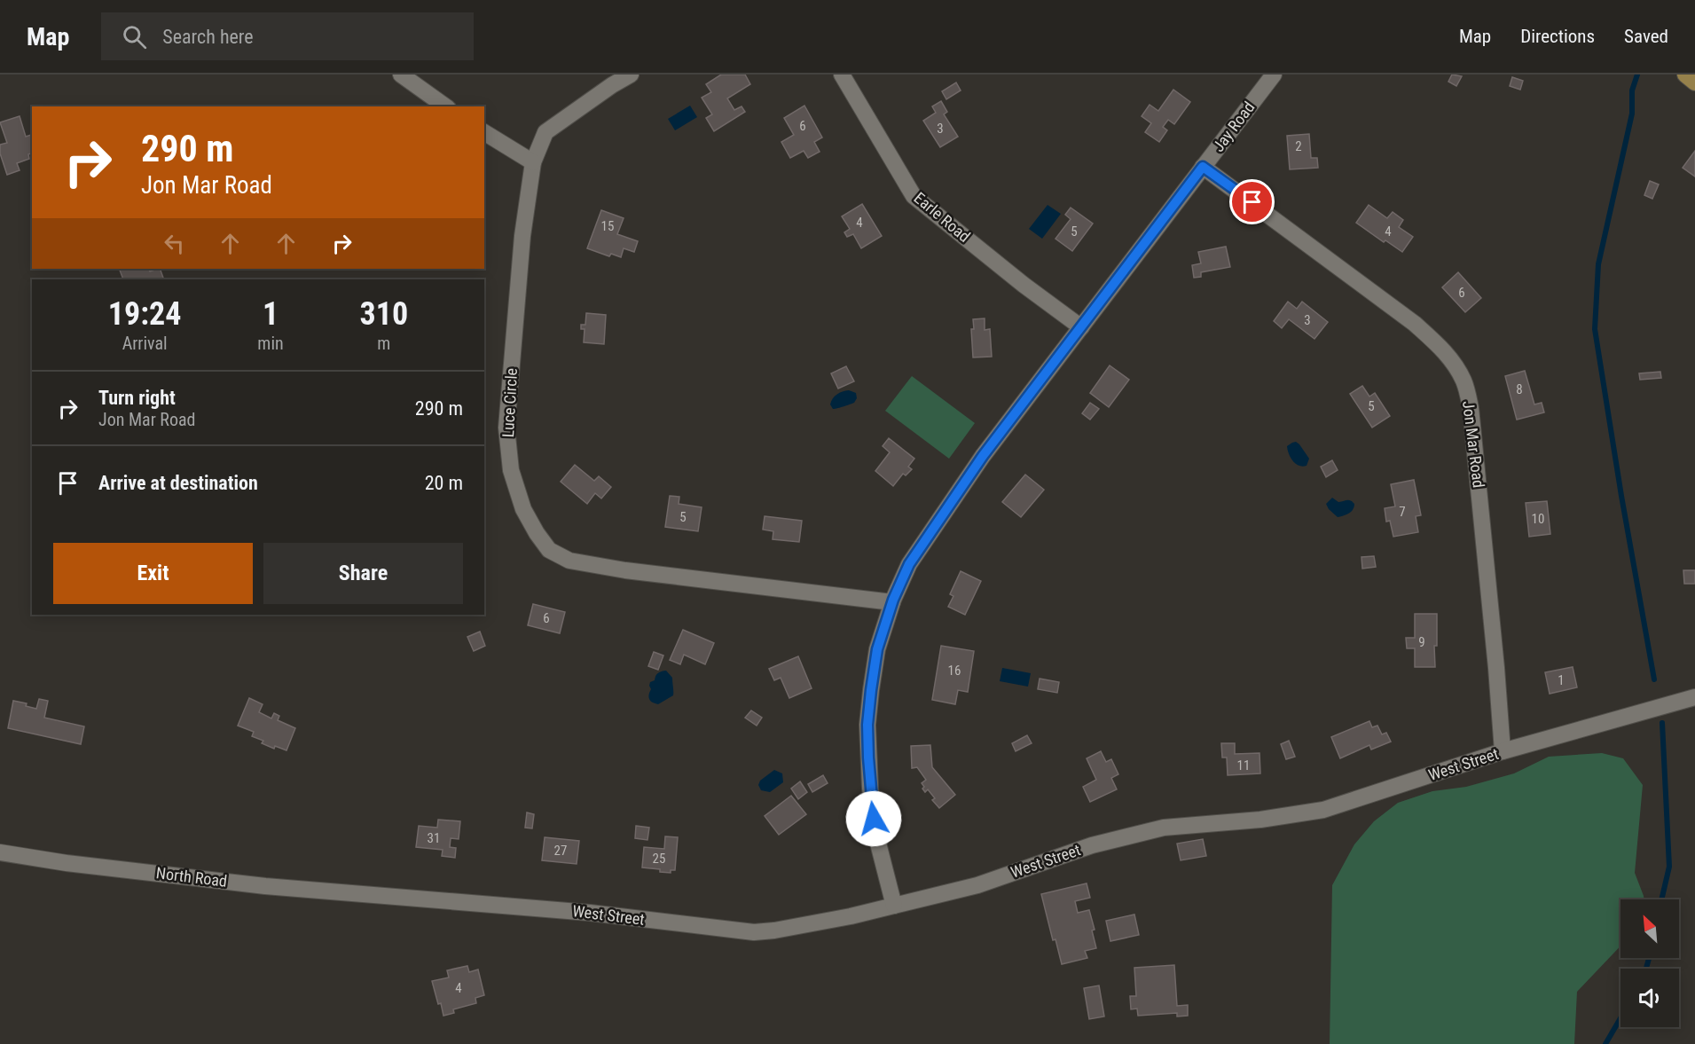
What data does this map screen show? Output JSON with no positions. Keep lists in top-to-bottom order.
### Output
{
  "streets": {
    "street": [
      "Jay Road",
      "Earle Road",
      "Luce Circle",
      "Jon Mar Road",
      "West Street",
      "North Road"
    ]
  },
  "crossings": [
    ["Jay Road", "Earle Road"],
    ["Jay Road", "Luce Circle"],
    ["Jay Road", "Jon Mar Road"],
    ["Jay Road", "West Street"],
    ["Jon Mar Road", "West Street"],
    ["West Street", "North Road"]
  ],
  "house_numbers": [
    "6",
    "3",
    "2",
    "4",
    "15",
    "5",
    "4",
    "6",
    "3",
    "8",
    "5",
    "7",
    "5",
    "10",
    "6",
    "9",
    "16",
    "1",
    "11",
    "31",
    "27",
    "25",
    "4"
  ],
  "north": "top left",
  "page": {
    "header": "Map",
    "search": "Search here",
    "nav": ["Map", "Directions", "Saved"],
    "turn": ["290 m", "Jon Mar Road"],
    "eta": [
      "19:24",
      "Arrival",
      "1",
      "min",
      "310",
      "m"
    ],
    "list": [
      {
        "name": "Turn right",
        "note": "Jon Mar Road",
        "value": "290 m"
      },
      {
        "name": "Arrive at destination",
        "value": "20 m"
      }
    ],
    "buttons": ["Exit", "Share"]
  }
}
